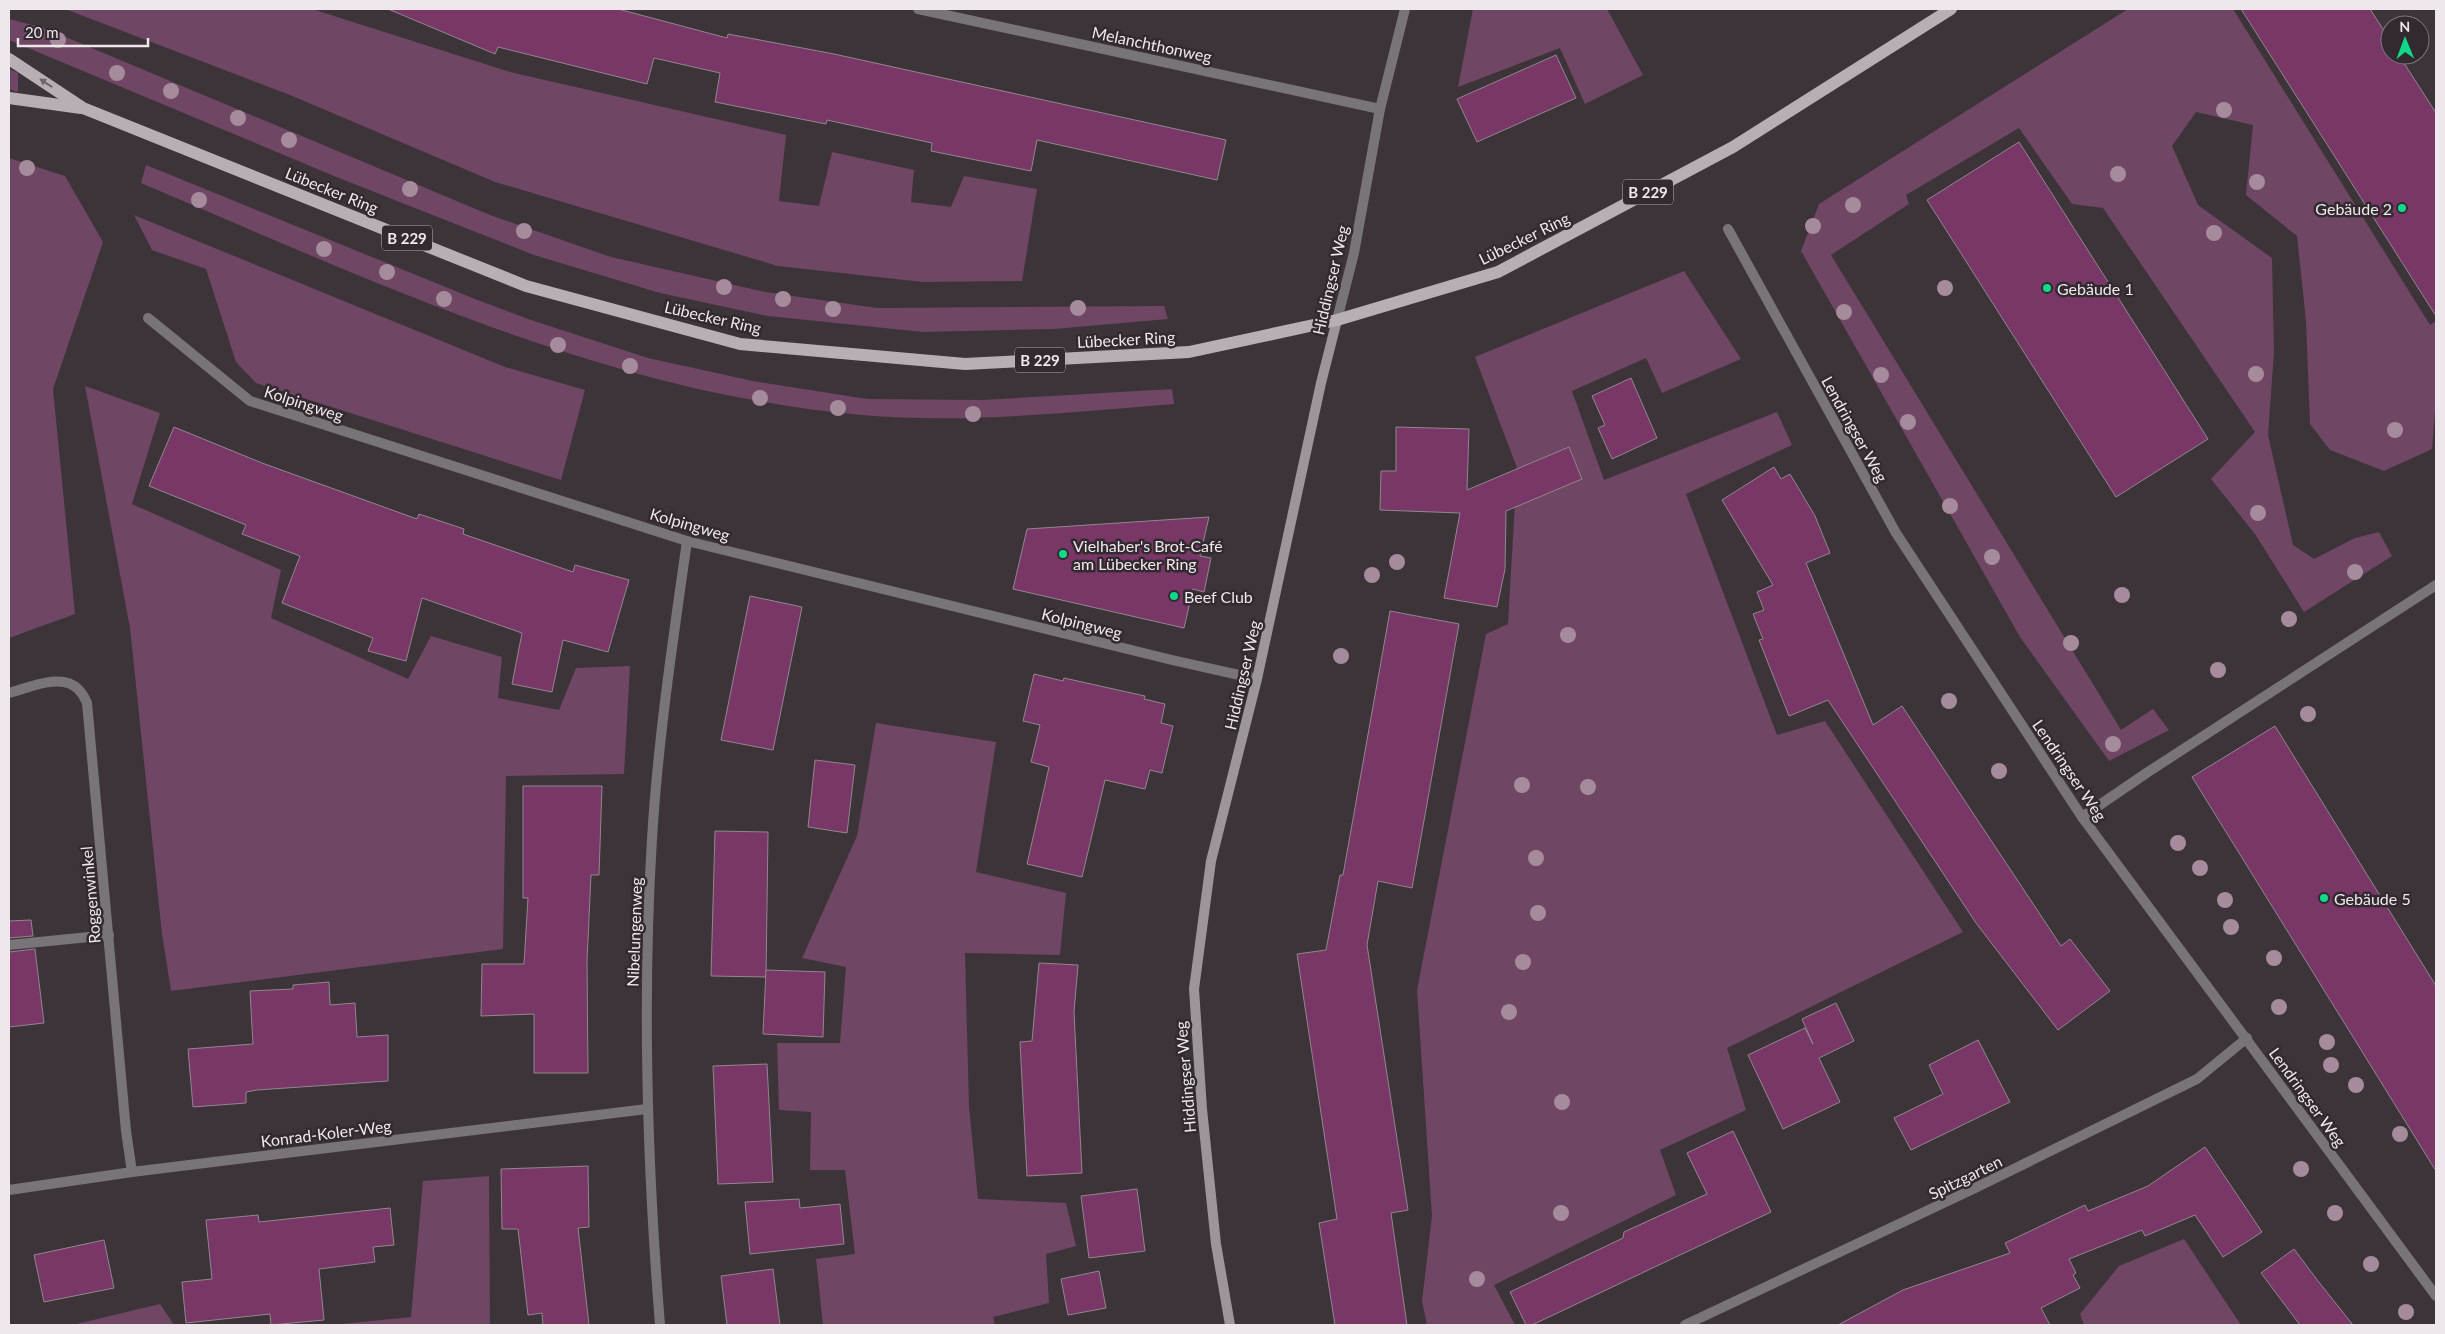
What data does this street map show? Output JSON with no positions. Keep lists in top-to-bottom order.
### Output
{
  "streets": {
    "main road": ["Lübecker Ring", "B 229", "Hiddingser Weg"],
    "street": [
      "Melanchthonweg",
      "Kolpingweg",
      "Lendringser Weg",
      "Roggenwinkel",
      "Nibelungenweg",
      "Konrad-Koler-Weg",
      "Spitzgarten"
    ]
  },
  "crossings": [
    ["Melanchthonweg", "Hiddingser Weg"],
    ["Lübecker Ring", "Hiddingser Weg"],
    ["Hiddingser Weg", "Kolpingweg"],
    ["Kolpingweg", "Nibelungenweg"],
    ["Lendringser Weg", "Spitzgarten"],
    ["Roggenwinkel", "Konrad-Koler-Weg"],
    ["Nibelungenweg", "Konrad-Koler-Weg"]
  ],
  "places": [
    "Gebäude 2",
    "Gebäude 1",
    "Vielhaber's Brot-Café am Lübecker Ring",
    "Beef Club",
    "Gebäude 5"
  ],
  "scale_bar": "20 m",
  "north": "top"
}
